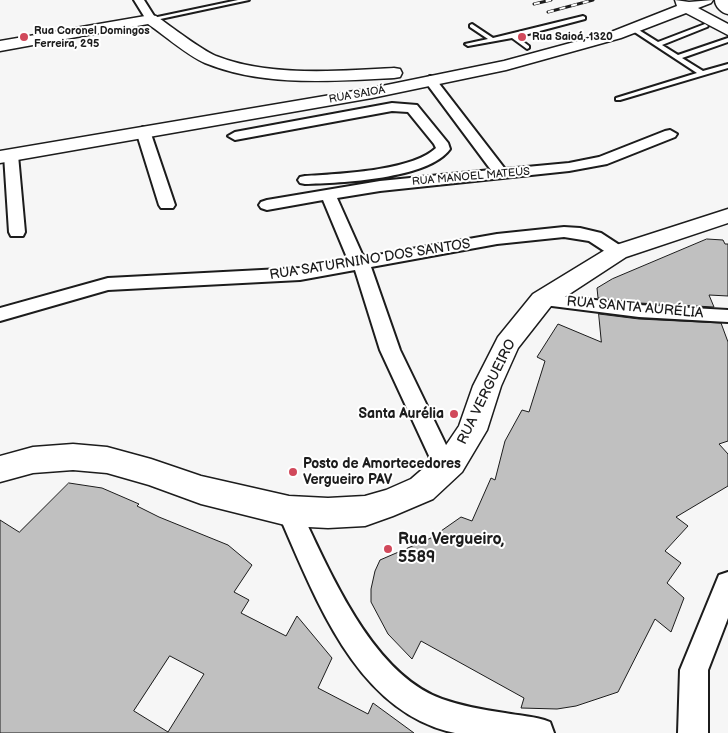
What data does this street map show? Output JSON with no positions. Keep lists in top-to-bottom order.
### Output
{
  "streets": {
    "street": [
      "RUA SAIOÁ",
      "RUA MANOEL MATEUS",
      "RUA SATURNINO DOS SANTOS",
      "RUA SANTA AURÉLIA",
      "RUA VERGUEIRO"
    ]
  },
  "crossings": [
    ["RUA SATURNINO DOS SANTOS", "RUA VERGUEIRO"],
    ["RUA SANTA AURÉLIA", "RUA VERGUEIRO"]
  ],
  "places": [
    "Rua Coronel Domingos Ferreira, 295",
    "Rua Saioá, 1320",
    "Santa Aurélia",
    "Posto de Amortecedores Vergueiro PAV",
    "Rua Vergueiro, 5589"
  ]
}
